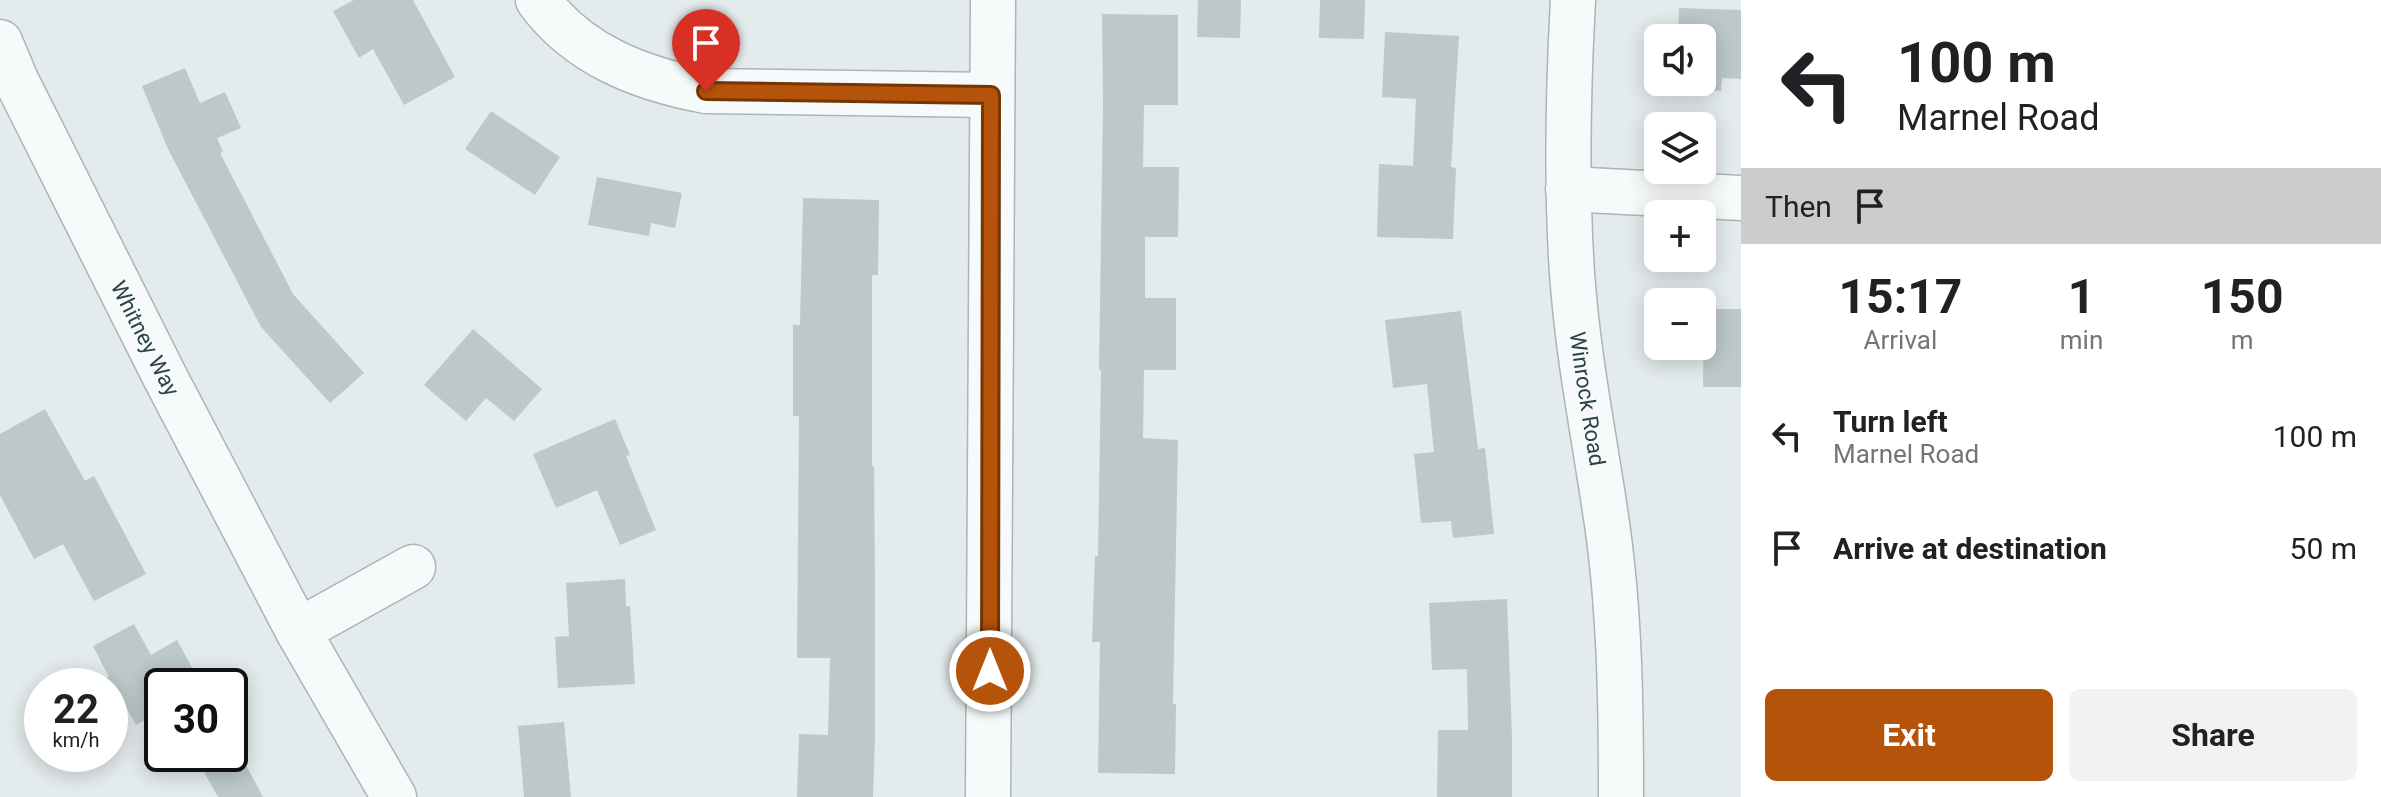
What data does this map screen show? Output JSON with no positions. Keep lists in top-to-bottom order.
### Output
{
  "streets": {
    "street": ["Whitney Way", "Winrock Road"]
  },
  "page": {
    "turn": ["100 m", "Marnel Road"],
    "map_buttons": ["+", "−"],
    "then": "Then",
    "eta": [
      "15:17",
      "Arrival",
      "1",
      "min",
      "150",
      "m"
    ],
    "list": [
      {
        "name": "Turn left",
        "note": "Marnel Road",
        "value": "100 m"
      },
      {
        "name": "Arrive at destination",
        "value": "50 m"
      }
    ],
    "speed": "22 km/h",
    "limit": "30",
    "buttons": ["Exit", "Share"]
  }
}
